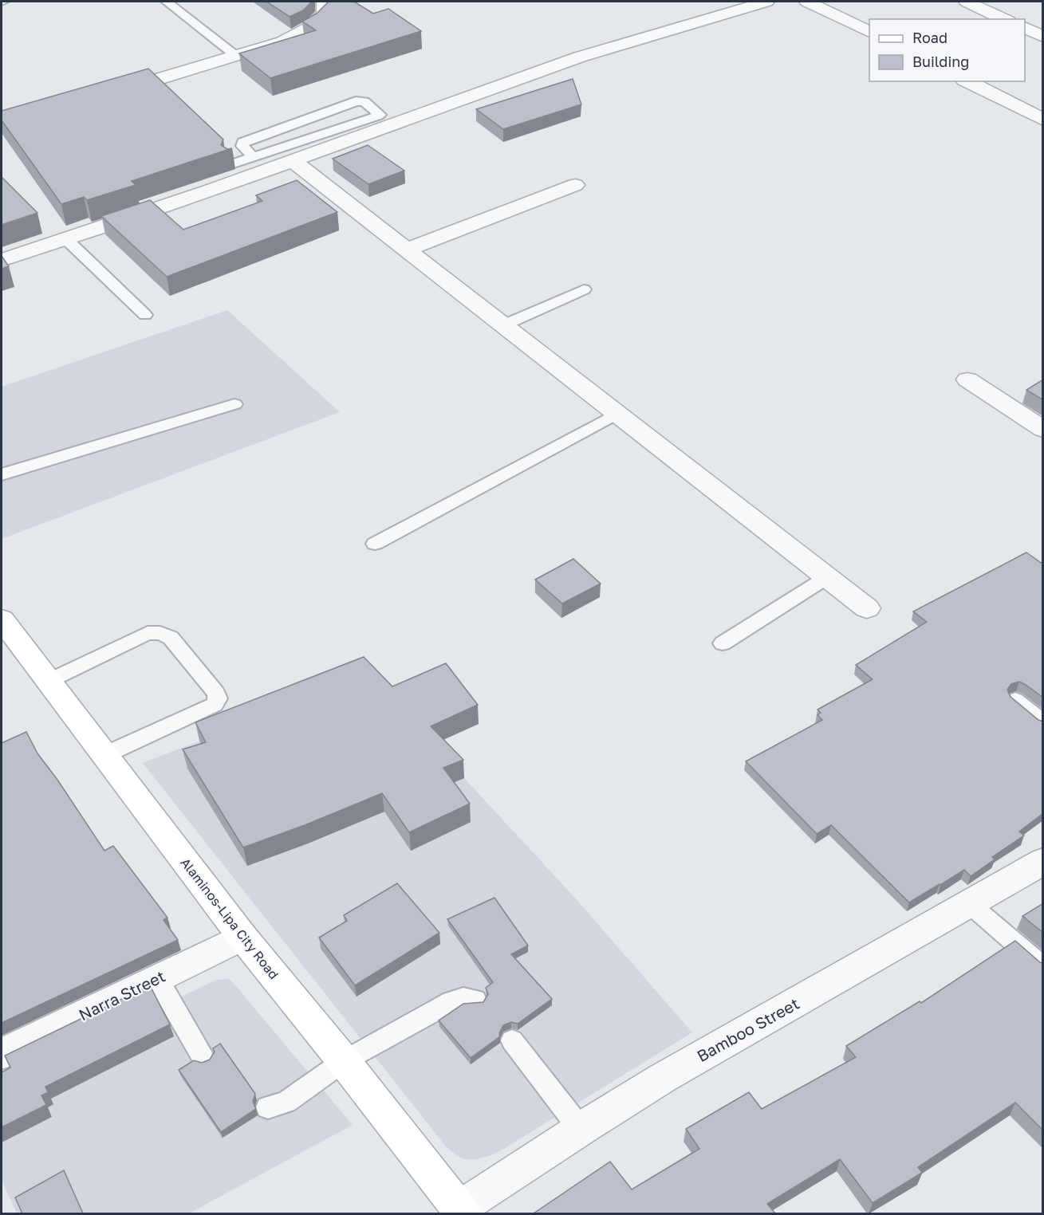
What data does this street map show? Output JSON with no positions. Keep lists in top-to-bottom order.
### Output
{
  "streets": {
    "main road": ["Alaminos-Lipa City Road"],
    "street": ["Narra Street", "Bamboo Street"]
  },
  "crossings": [
    ["Alaminos-Lipa City Road", "Narra Street"],
    ["Alaminos-Lipa City Road", "Bamboo Street"]
  ],
  "legend": ["Road", "Building"]
}
